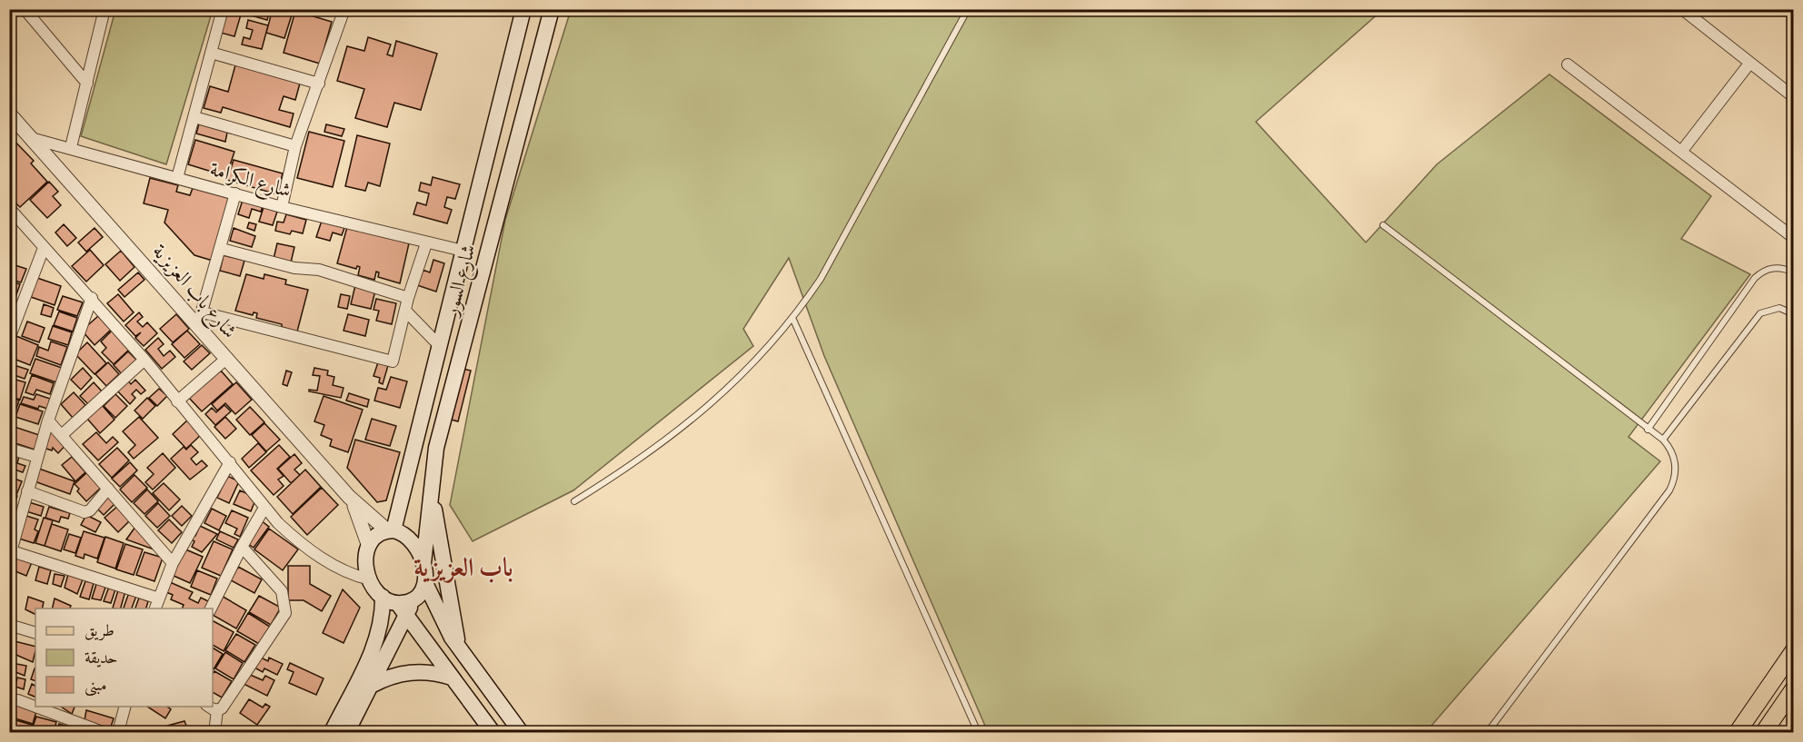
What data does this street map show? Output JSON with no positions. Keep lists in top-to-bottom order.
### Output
{
  "streets": {
    "main road": ["شارع السور"],
    "street": ["شارع الكرامة", "شارع باب العزيزية"]
  },
  "crossings": [
    ["شارع الكرامة", "شارع السور"],
    ["شارع الكرامة", "شارع باب العزيزية"],
    ["شارع السور", "شارع باب العزيزية"]
  ],
  "districts": ["باب العزيزية"],
  "legend": ["طريق", "حديقة", "مبنى"]
}
